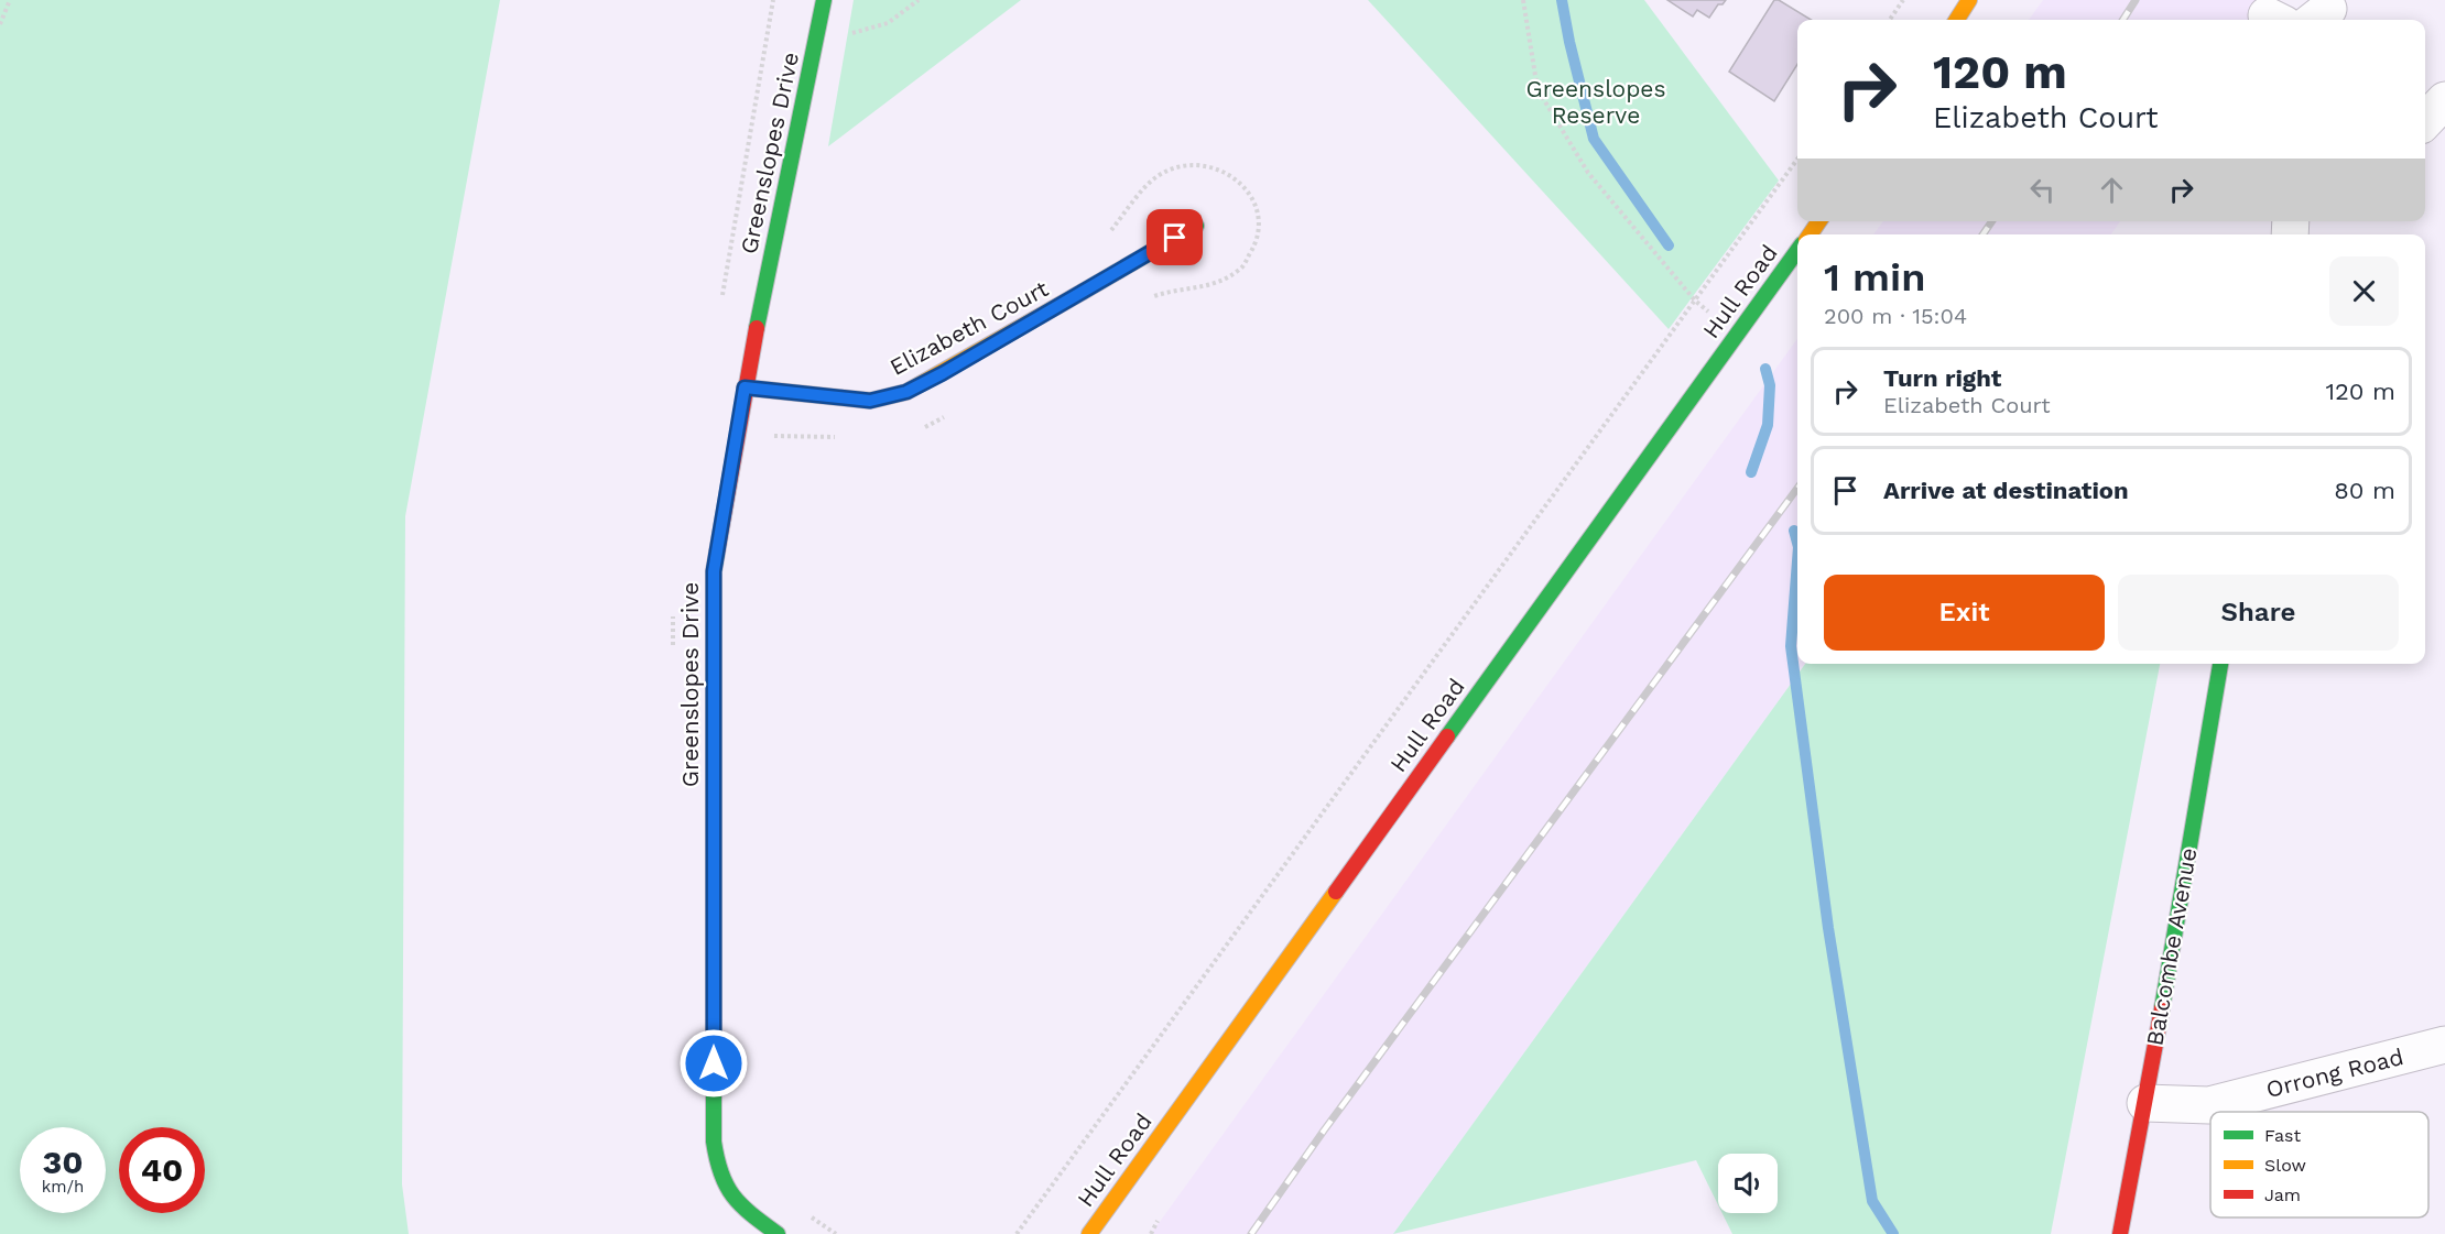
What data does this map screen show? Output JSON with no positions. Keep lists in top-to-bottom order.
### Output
{
  "streets": {
    "street": [
      "Greenslopes Drive",
      "Hull Road",
      "Elizabeth Court",
      "Balcombe Avenue",
      "Orrong Road"
    ]
  },
  "crossings": [
    ["Greenslopes Drive", "Elizabeth Court"],
    ["Balcombe Avenue", "Orrong Road"]
  ],
  "parks": ["Greenslopes Reserve"],
  "legend": ["Fast", "Slow", "Jam"],
  "page": {
    "turn": ["120 m", "Elizabeth Court"],
    "heading": ["1 min", "200 m · 15:04"],
    "list": [
      {
        "name": "Turn right",
        "note": "Elizabeth Court",
        "value": "120 m"
      },
      {
        "name": "Arrive at destination",
        "value": "80 m"
      }
    ],
    "buttons": ["Exit", "Share"],
    "speed": "30 km/h",
    "limit": "40"
  }
}
